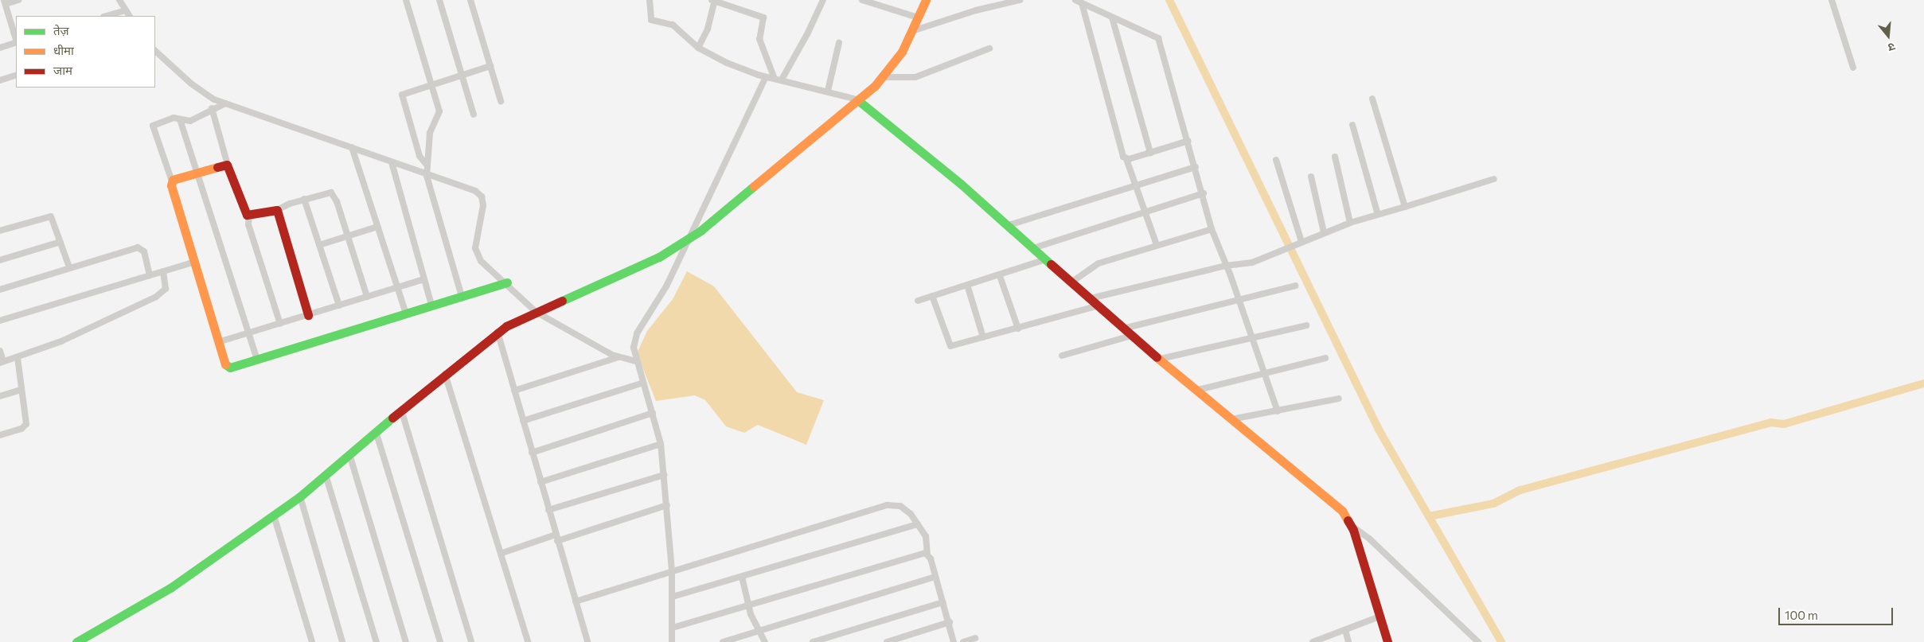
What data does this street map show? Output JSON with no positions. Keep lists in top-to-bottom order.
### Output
{
  "legend": ["तेज़", "धीमा", "जाम"],
  "scale_bar": "100 m",
  "north": "bottom"
}
